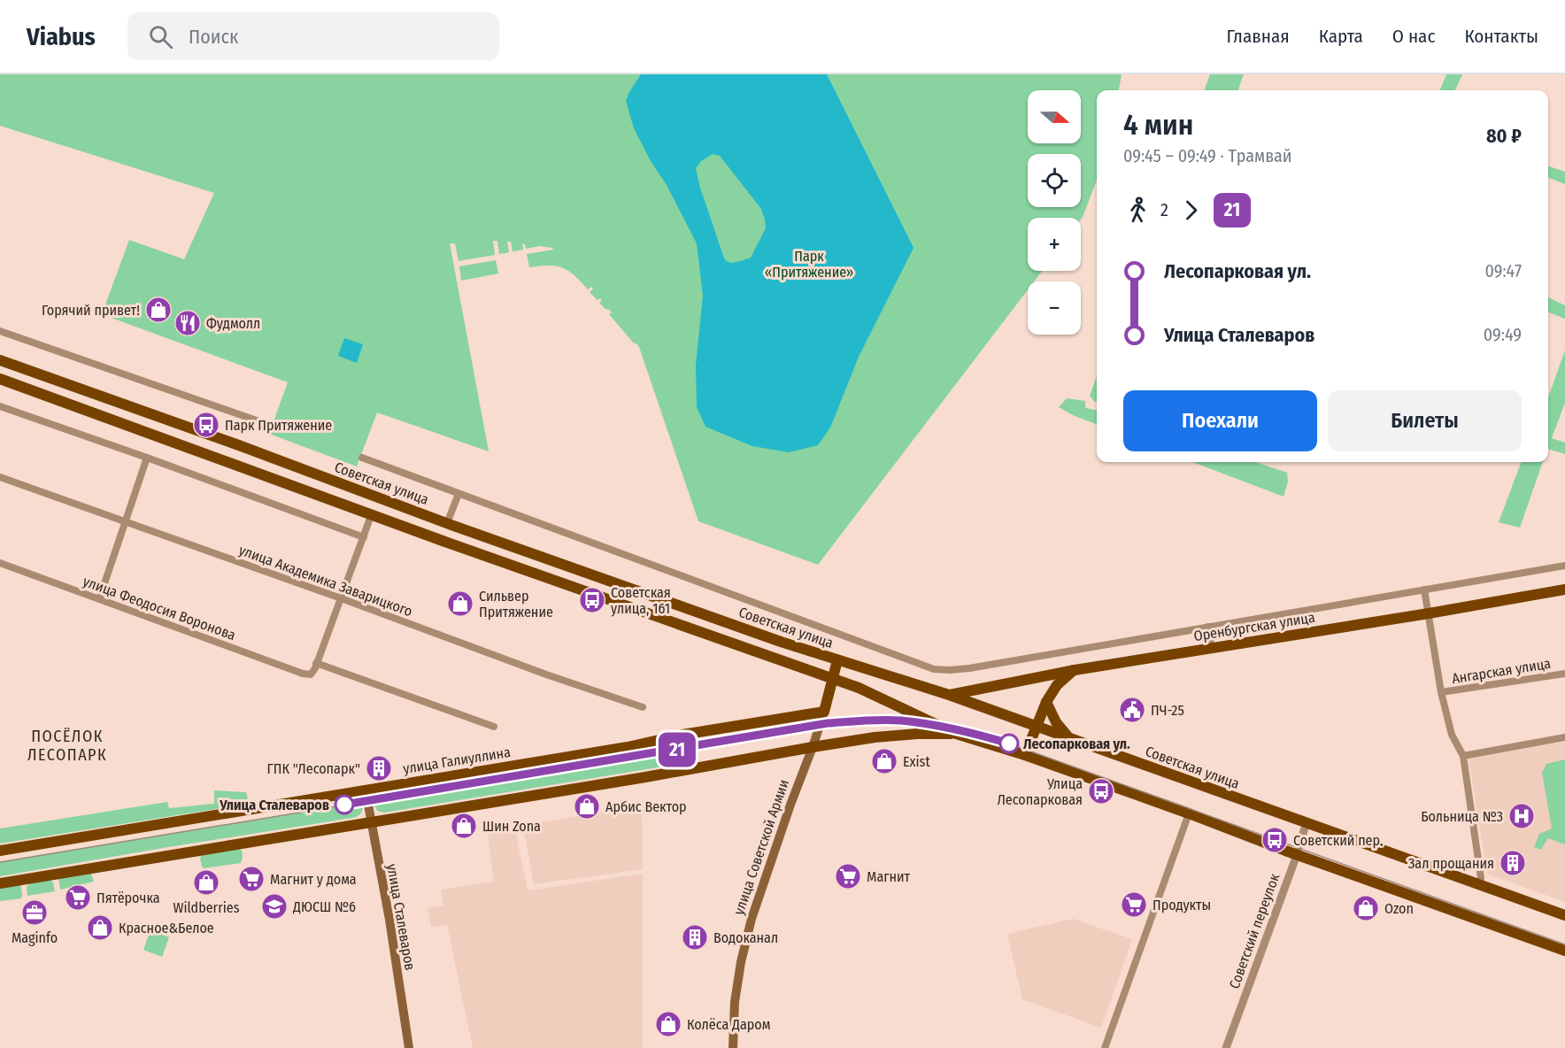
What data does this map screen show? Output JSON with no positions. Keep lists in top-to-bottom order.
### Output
{
  "streets": {
    "main road": [
      "Советская улица",
      "Оренбургская улица",
      "улица Галиуллина",
      "улица Советской Армии",
      "улица Сталеваров"
    ],
    "street": [
      "улица Академика Заварицкого",
      "улица Феодосия Воронова",
      "Ангарская улица",
      "Советский переулок"
    ]
  },
  "crossings": [
    ["Советская улица", "Оренбургская улица"],
    ["Советская улица", "улица Советской Армии"],
    ["Советская улица", "Советский переулок"],
    ["улица Галиуллина", "улица Советской Армии"],
    ["улица Галиуллина", "улица Сталеваров"]
  ],
  "districts": ["ПОСЁЛОК ЛЕСОПАРК"],
  "parks": ["Парк «Притяжение»"],
  "places": {
    "shop": [
      "Горячий привет!",
      "Сильвер Притяжение",
      "Exist",
      "Арбис Вектор",
      "Шин Zona",
      "Wildberries",
      "Ozon",
      "Красное&Белое",
      "Колёса Даром"
    ],
    "restaurant": ["Фудмолл"],
    "bus stop": [
      "Парк Притяжение",
      "Советская улица, 161",
      "Улица Лесопарковая",
      "Советский пер."
    ],
    "public building": ["ПЧ-25"],
    "other": ["Лесопарковая ул.", "Улица Сталеваров"],
    "building": ["ГПК \"Лесопарк\"", "Зал прощания", "Водоканал"],
    "hospital": ["Больница №3"],
    "supermarket": [
      "Магнит",
      "Магнит у дома",
      "Пятёрочка",
      "Продукты"
    ],
    "school or university": ["ДЮСШ №6"],
    "office": ["Maginfo"]
  },
  "lines": ["tram line 21"],
  "north": "right",
  "page": {
    "header": "Viabus",
    "search": "Поиск",
    "nav": [
      "Главная",
      "Карта",
      "О нас",
      "Контакты"
    ],
    "on_map": "21",
    "map_buttons": ["+", "−"],
    "heading": ["4 мин", "09:45 – 09:49 · Трамвай", "80 ₽"],
    "legs": ["2", "21"],
    "list": [
      {
        "name": "Лесопарковая ул.",
        "value": "09:47"
      },
      {
        "name": "Улица Сталеваров",
        "value": "09:49"
      }
    ],
    "buttons": ["Поехали", "Билеты"]
  }
}
